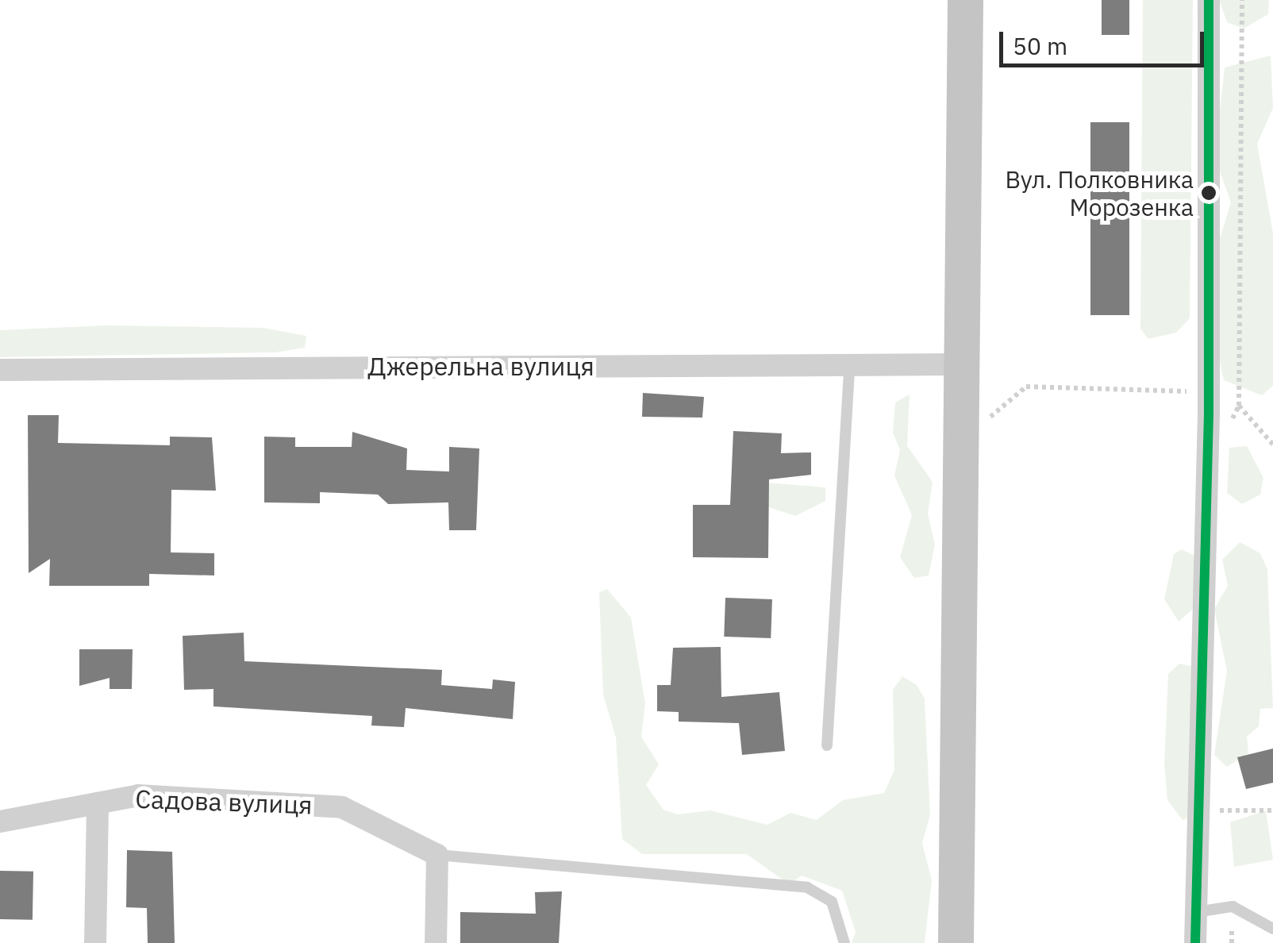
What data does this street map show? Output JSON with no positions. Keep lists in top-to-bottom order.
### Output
{
  "streets": {
    "street": ["Джерельна вулиця", "Садова вулиця"]
  },
  "places": ["Вул. Полковника Морозенка"],
  "scale_bar": "50 m"
}
